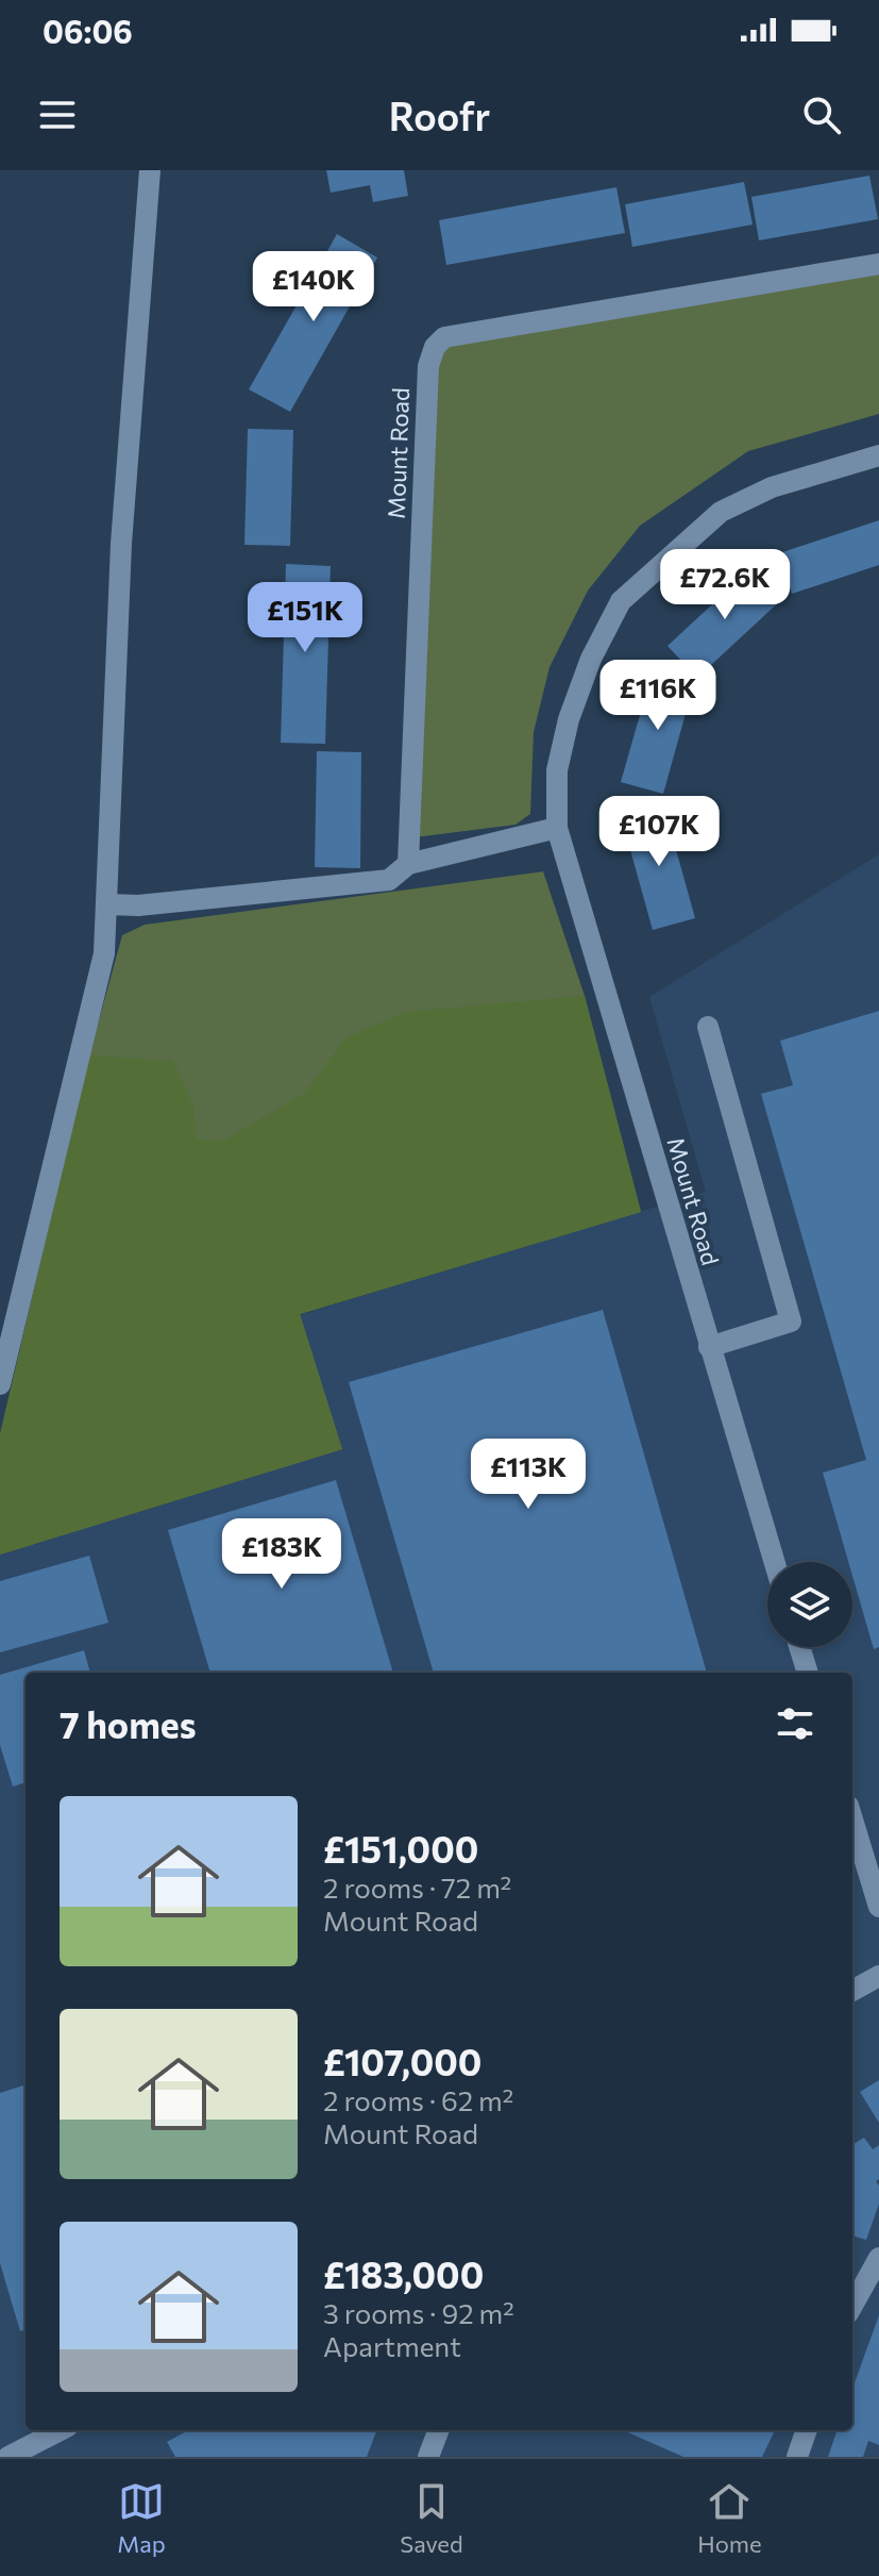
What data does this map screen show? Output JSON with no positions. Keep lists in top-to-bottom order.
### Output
{
  "streets": {
    "street": ["Mount Road"]
  },
  "page": {
    "status": "06:06",
    "header": "Roofr",
    "price": [
      "£140K",
      "£72.6K",
      "£151K",
      "£116K",
      "£107K",
      "£113K",
      "£183K"
    ],
    "heading": "7 homes",
    "list": [
      {
        "name": "£151,000",
        "note": "2 rooms · 72 m² · Mount Road"
      },
      {
        "name": "£107,000",
        "note": "2 rooms · 62 m² · Mount Road"
      },
      {
        "name": "£183,000",
        "note": "3 rooms · 92 m² · Apartment"
      }
    ],
    "tabs": ["Map", "Saved", "Home"]
  }
}
